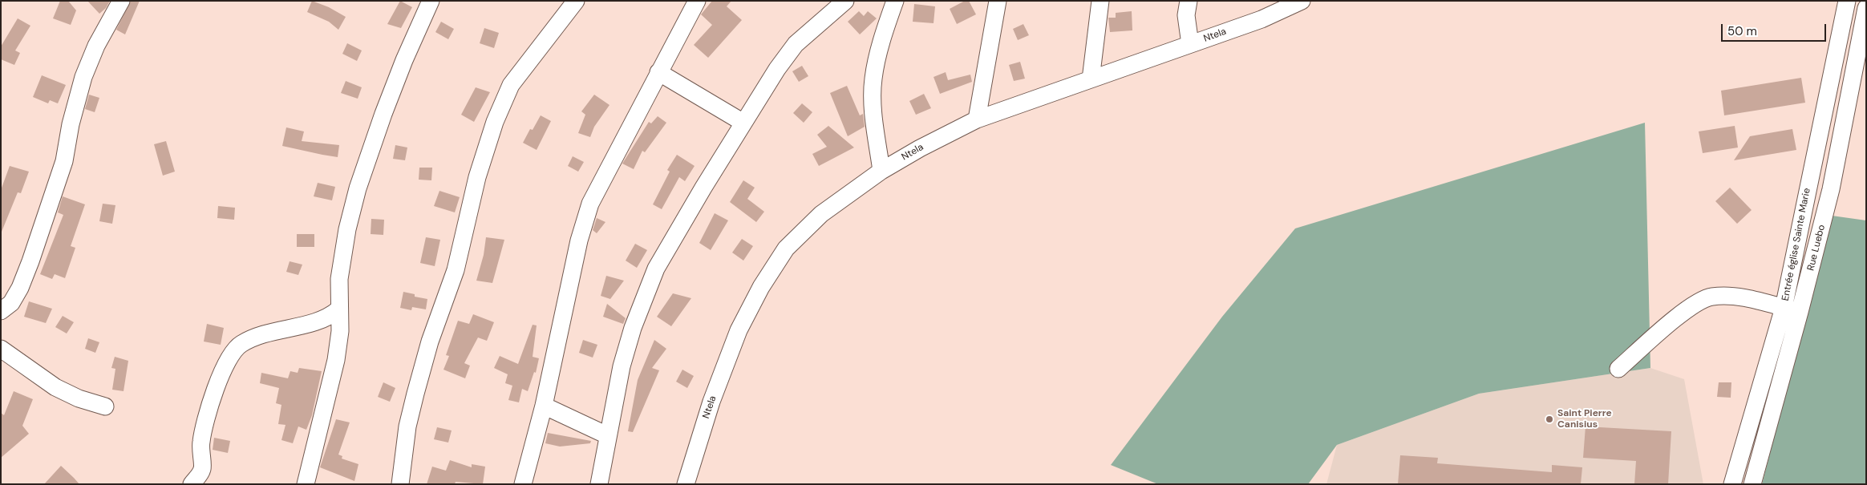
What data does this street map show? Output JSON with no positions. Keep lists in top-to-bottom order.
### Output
{
  "streets": {
    "street": ["Ntela", "Entrée église Sainte Marie", "Rue Luebo"]
  },
  "places": ["Saint Pierre Canisius"],
  "scale_bar": "50 m"
}
